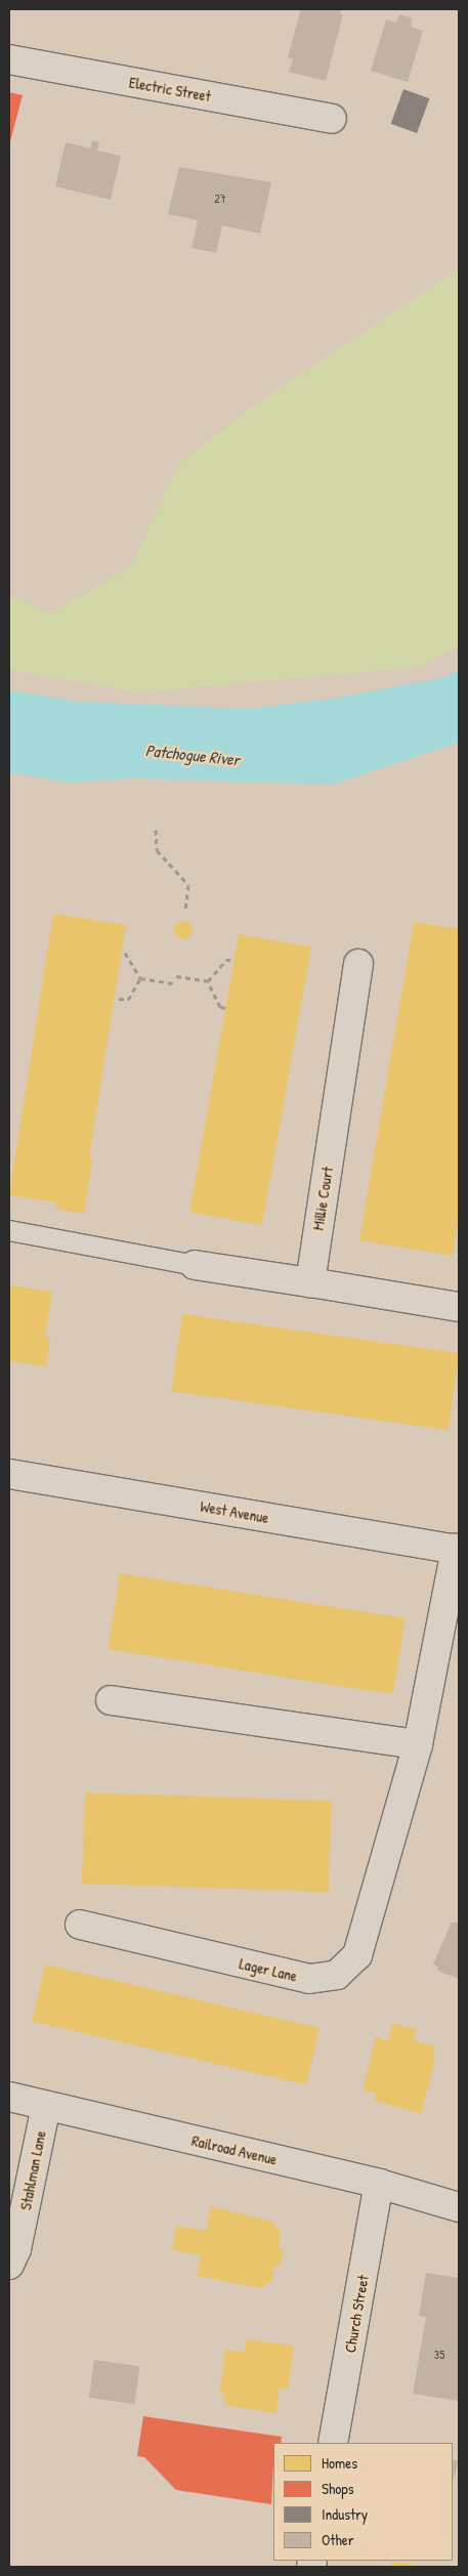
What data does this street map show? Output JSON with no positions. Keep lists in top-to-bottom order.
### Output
{
  "streets": {
    "street": [
      "Electric Street",
      "Millie Court",
      "West Avenue",
      "Lager Lane",
      "Railroad Avenue",
      "Stahlman Lane",
      "Church Street"
    ]
  },
  "crossings": [
    ["West Avenue", "Lager Lane"],
    ["Railroad Avenue", "Stahlman Lane"],
    ["Railroad Avenue", "Church Street"]
  ],
  "water": ["Patchogue River"],
  "house_numbers": ["27", "35"],
  "legend": [
    "Homes",
    "Shops",
    "Industry",
    "Other"
  ]
}
